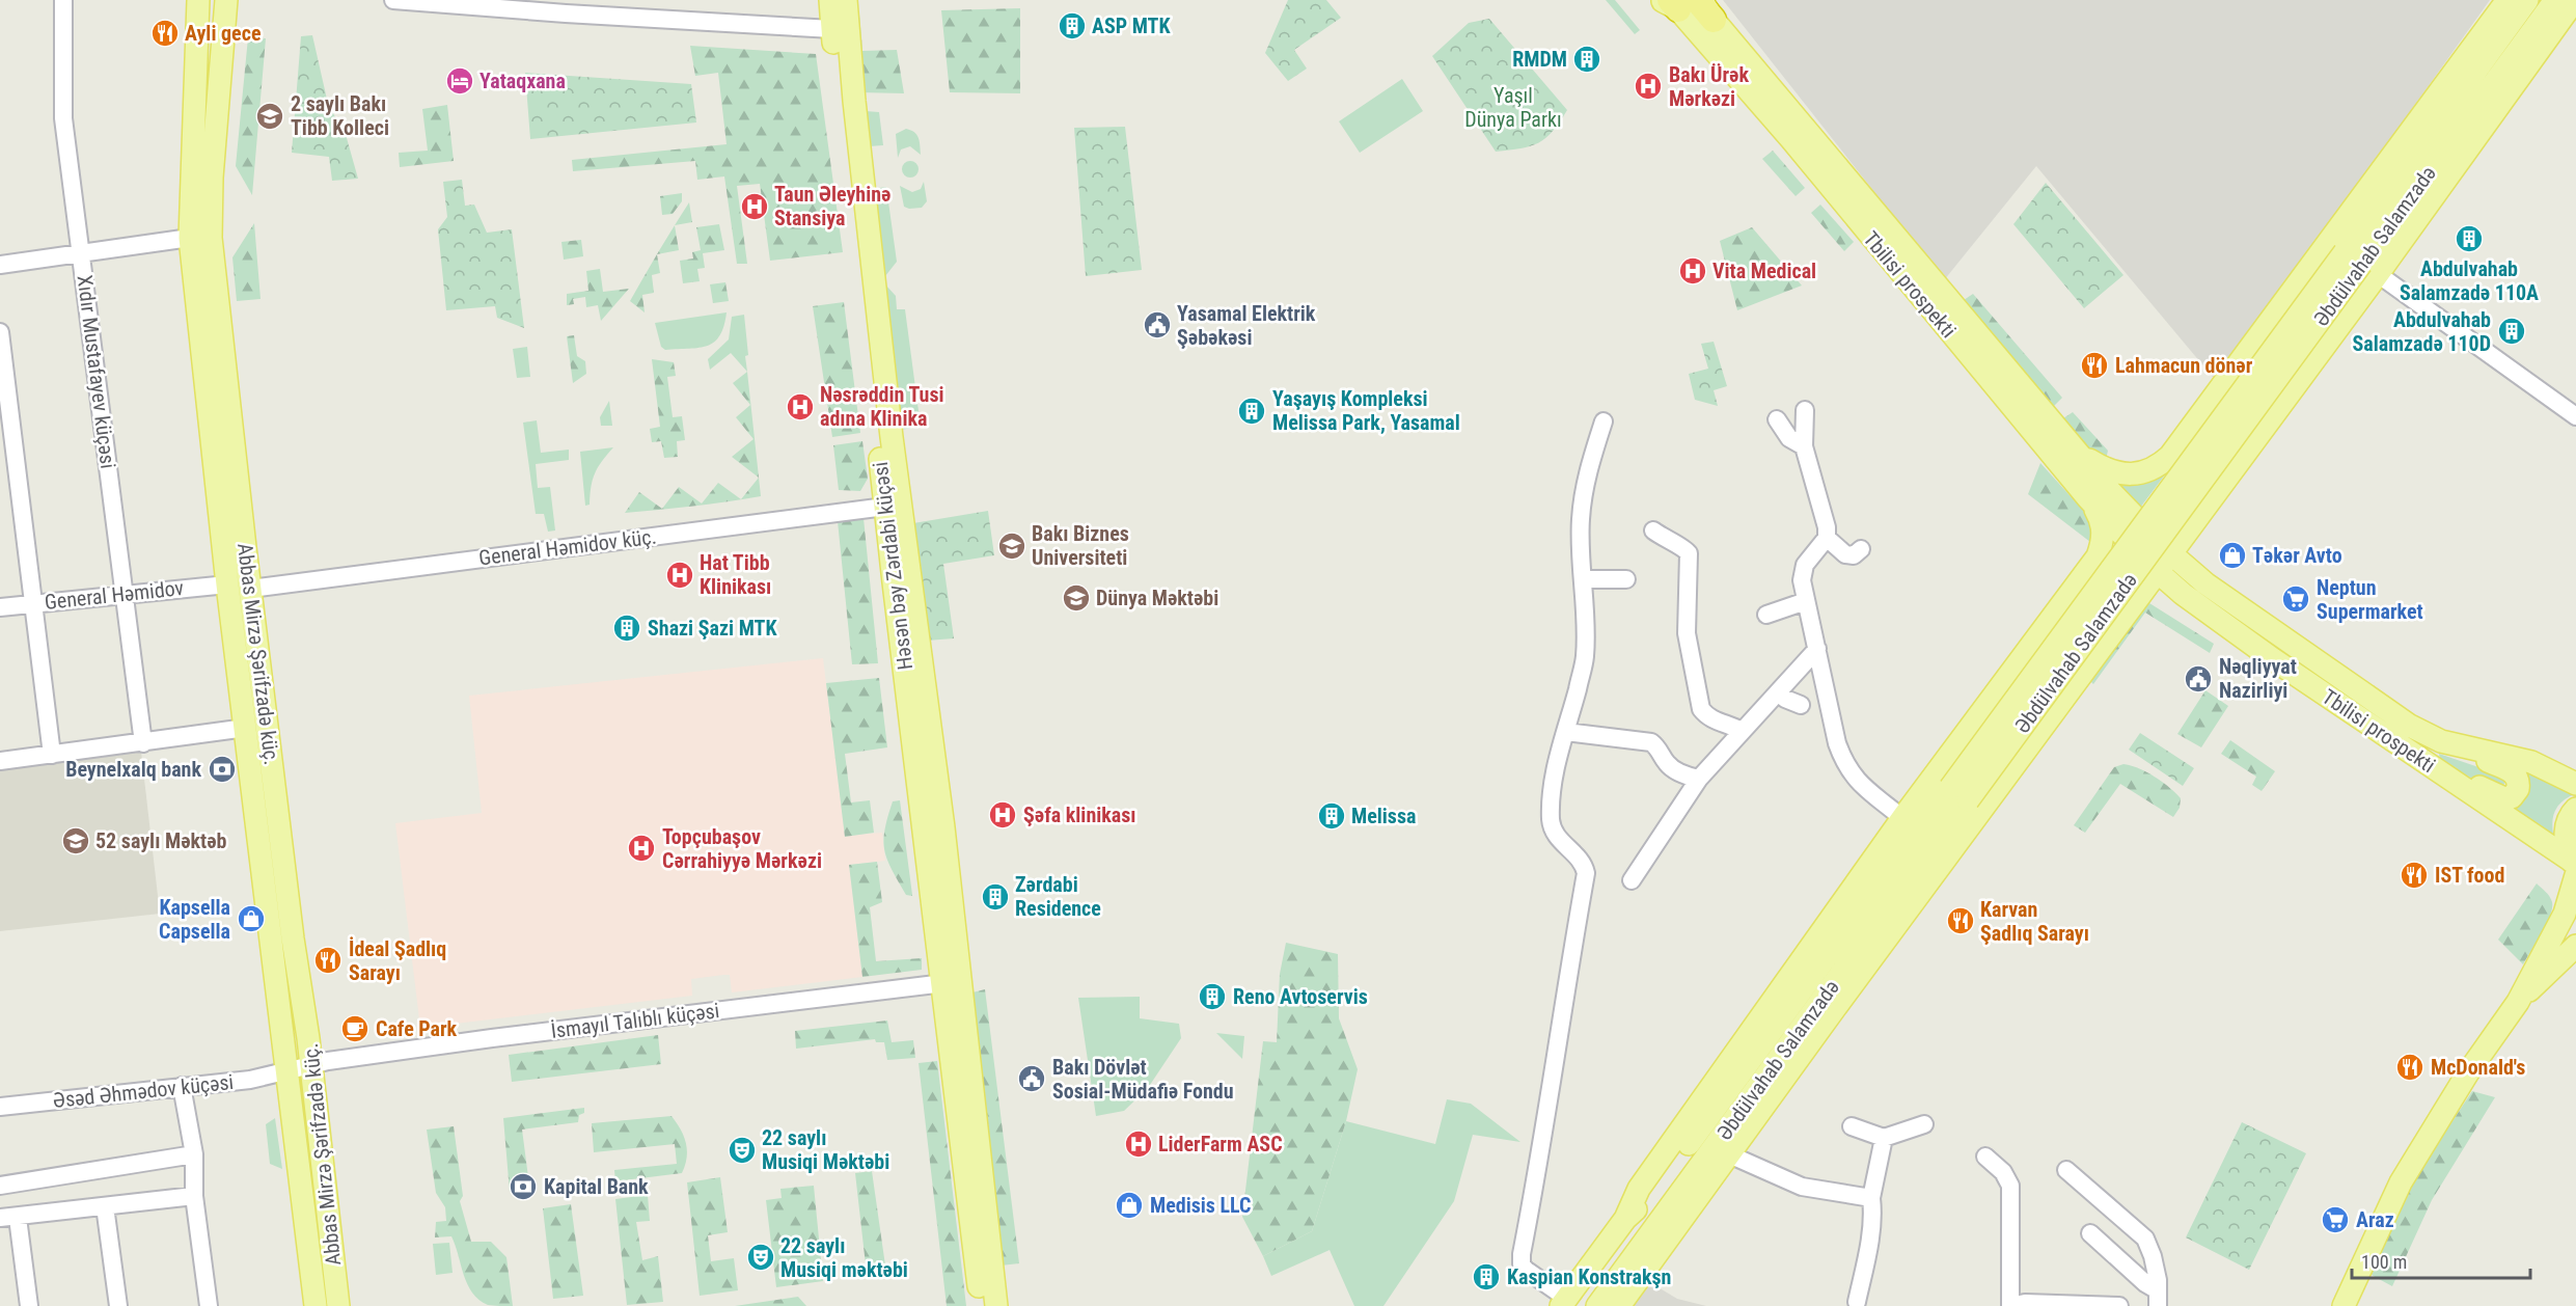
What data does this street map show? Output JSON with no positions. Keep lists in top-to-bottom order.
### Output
{
  "streets": {
    "main road": [
      "Əbdülvahab Salamzadə",
      "Tbilisi prospekti",
      "Həsən bəy Zərdabi küçəsi",
      "Abbas Mirzə Şərifzadə küç."
    ],
    "street": [
      "Xıdır Mustafayev küçəsi",
      "General Həmidov küç.",
      "General Həmidov",
      "İsmayıl Talıblı küçəsi",
      "Əsəd Əhmədov küçəsi"
    ]
  },
  "crossings": [
    ["Əbdülvahab Salamzadə", "Tbilisi prospekti"],
    ["Xıdır Mustafayev küçəsi", "General Həmidov"],
    ["General Həmidov küç.", "Həsən bəy Zərdabi küçəsi"],
    ["General Həmidov küç.", "Abbas Mirzə Şərifzadə küç."],
    ["Həsən bəy Zərdabi küçəsi", "İsmayıl Talıblı küçəsi"],
    ["General Həmidov", "Abbas Mirzə Şərifzadə küç."],
    ["Abbas Mirzə Şərifzadə küç.", "İsmayıl Talıblı küçəsi"],
    ["Abbas Mirzə Şərifzadə küç.", "Əsəd Əhmədov küçəsi"],
    ["İsmayıl Talıblı küçəsi", "Əsəd Əhmədov küçəsi"]
  ],
  "parks": ["Yaşıl Dünya Parkı"],
  "places": {
    "building": [
      "ASP MTK",
      "RMDM",
      "Abdulvahab Salamzadə 110A",
      "Abdulvahab Salamzadə 110D",
      "Yaşayış Kompleksi Melissa Park, Yasamal",
      "Shazi Şazi MTK",
      "Melissa",
      "Zərdabi Residence",
      "Reno Avtoservis",
      "Kaspian Konstrakşn"
    ],
    "restaurant": [
      "Ayli gece",
      "Lahmacun dönər",
      "IST food",
      "Karvan Şadlıq Sarayı",
      "İdeal Şadlıq Sarayı",
      "McDonald's"
    ],
    "hotel": ["Yataqxana"],
    "hospital": [
      "Bakı Ürək Mərkəzi",
      "Taun Əleyhinə Stansiya",
      "Vita Medical",
      "Nəsrəddin Tusi adına Klinika",
      "Hat Tibb Klinikası",
      "Şəfa klinikası",
      "Topçubaşov Cərrahiyyə Mərkəzi",
      "LiderFarm ASC"
    ],
    "school or university": [
      "2 saylı Bakı Tibb Kolleci",
      "Bakı Biznes Universiteti",
      "Dünya Məktəbi",
      "52 saylı Məktəb"
    ],
    "public building": ["Yasamal Elektrik Şəbəkəsi", "Nəqliyyat Nazirliyi", "Bakı Dövlət Sosial-Müdafiə Fondu"],
    "shop": ["Tәkәr Avto", "Kapsella Capsella", "Medisis LLC"],
    "supermarket": ["Neptun Supermarket", "Araz"],
    "bank": ["Beynelxalq bank", "Kapital Bank"],
    "cafe": ["Cafe Park"],
    "theatre": ["22 saylı Musiqi Məktəbi", "22 saylı Musiqi məktəbi"]
  },
  "scale_bar": "100 m"
}
